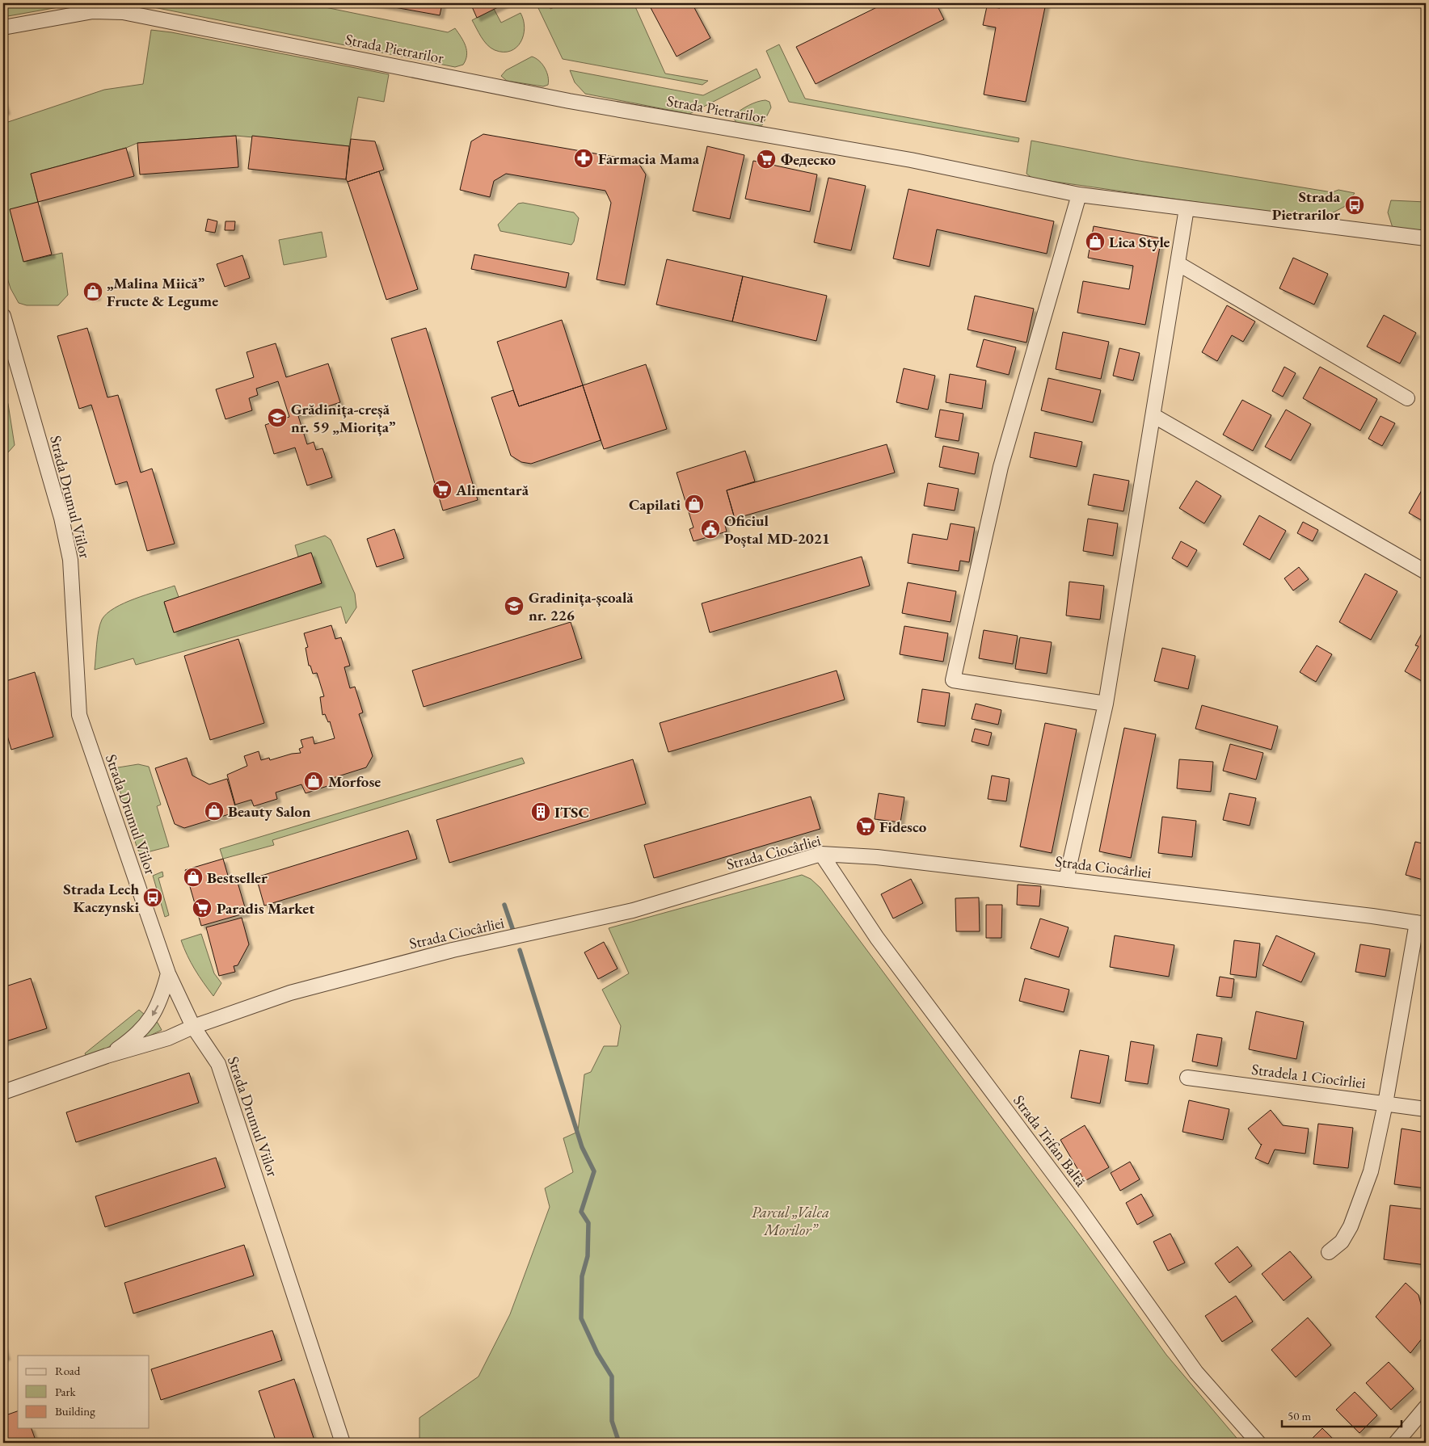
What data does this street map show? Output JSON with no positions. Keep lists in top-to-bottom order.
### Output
{
  "streets": {
    "street": [
      "Strada Pietrarilor",
      "Strada Drumul Viilor",
      "Strada Ciocârliei",
      "Stradela 1 Ciocîrliei",
      "Strada Trifan Baltă"
    ]
  },
  "crossings": [
    ["Strada Drumul Viilor", "Strada Ciocârliei"],
    ["Strada Ciocârliei", "Strada Trifan Baltă"]
  ],
  "parks": ["Parcul „Valea Morilor”"],
  "places": {
    "pharmacy": ["Farmacia Mama"],
    "supermarket": [
      "Федеско",
      "Alimentară",
      "Fidesco",
      "Paradis Market"
    ],
    "bus stop": ["Strada Pietrarilor", "Strada Lech Kaczynski"],
    "shop": [
      "Lica Style",
      "„Malina Miică” Fructe & Legume",
      "Capilati",
      "Morfose",
      "Beauty Salon",
      "Bestseller"
    ],
    "school or university": ["Grădinița-creșă nr. 59 „Miorița”", "Gradinița-școală nr. 226"],
    "public building": ["Oficiul Poștal MD-2021"],
    "building": ["ITSC"]
  },
  "legend": ["Road", "Park", "Building"],
  "scale_bar": "50 m"
}
